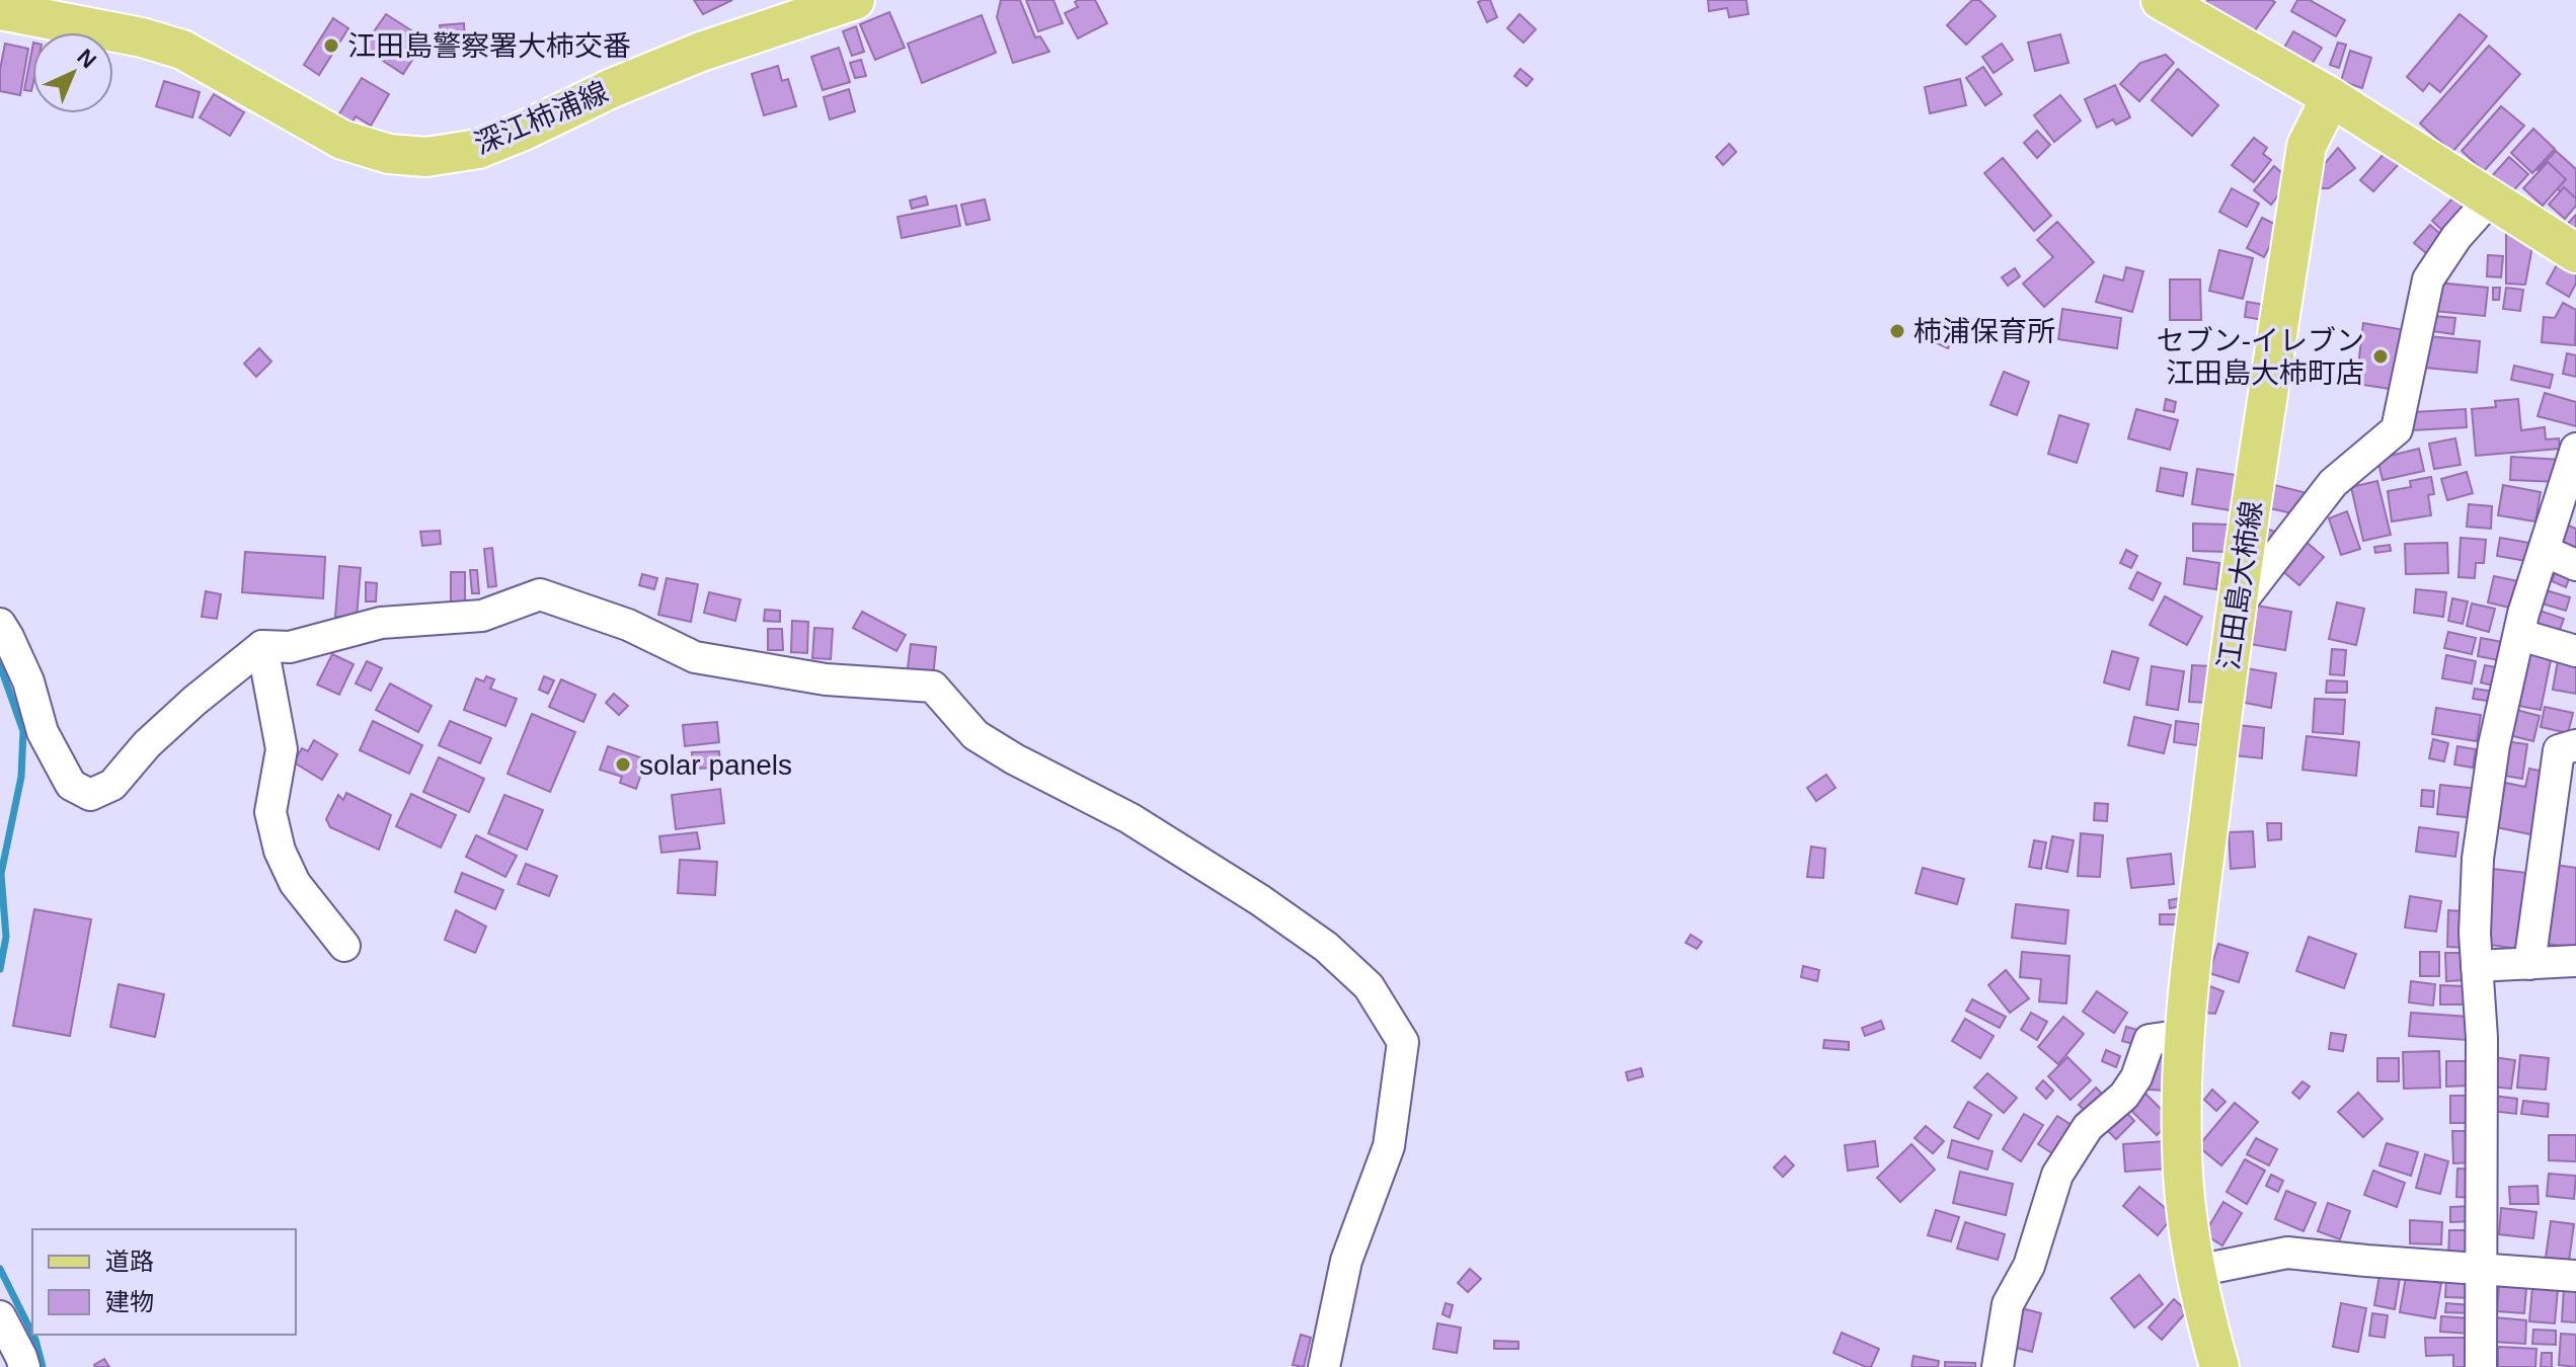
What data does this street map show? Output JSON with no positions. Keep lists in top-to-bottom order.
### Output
{
  "streets": {
    "main road": ["深江柿浦線", "江田島大柿線"]
  },
  "places": [
    "江田島警察署大柿交番",
    "柿浦保育所",
    "セブン-イレブン 江田島大柿町店",
    "solar panels"
  ],
  "legend": ["道路", "建物"],
  "north": "top right"
}
